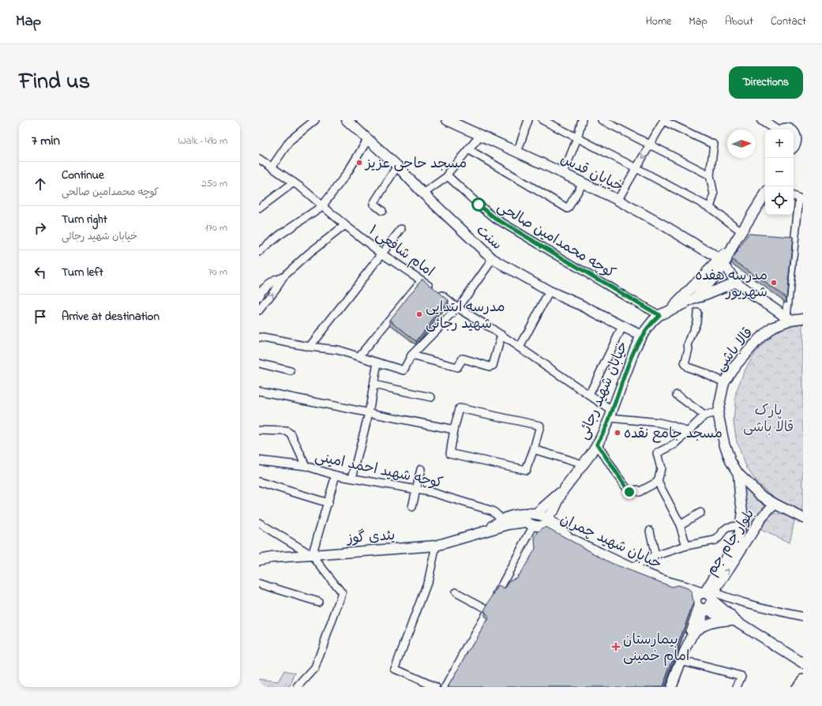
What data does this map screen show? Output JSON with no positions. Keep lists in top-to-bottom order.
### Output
{
  "streets": {
    "main road": [
      "خیابان قدس",
      "سنت",
      "قالا باشی",
      "خیابان شهید رجائی",
      "یئدی گوز",
      "خیابان شهید چمران",
      "بلوار جام جم"
    ],
    "street": ["کوچه محمدامین صالحی", "امام شافعی ۱", "کوچه شهید احمد امینی"]
  },
  "crossings": [
    ["خیابان قدس", "خیابان شهید رجائی"],
    ["سنت", "خیابان شهید رجائی"],
    ["کوچه محمدامین صالحی", "خیابان شهید رجائی"],
    ["امام شافعی ۱", "خیابان شهید رجائی"],
    ["قالا باشی", "بلوار جام جم"],
    ["خیابان شهید رجائی", "یئدی گوز"],
    ["خیابان شهید رجائی", "خیابان شهید چمران"],
    ["یئدی گوز", "خیابان شهید چمران"],
    ["خیابان شهید چمران", "بلوار جام جم"]
  ],
  "parks": ["پارک قالا باشی"],
  "places": {
    "other": [
      "مسجد حاجی عزیز",
      "مدرسه هفده شهریور",
      "مدرسه ابتدایی شهید رجائی",
      "مسجد جامع نقده"
    ],
    "health": ["بیمارستان امام خمینی"]
  },
  "north": "right",
  "page": {
    "header": "Map",
    "nav": [
      "Home",
      "Map",
      "About",
      "Contact"
    ],
    "title": "Find us",
    "buttons": "Directions",
    "heading": ["7 min", "Walk · 490 m"],
    "map_buttons": ["+", "−"],
    "list": [
      ["Continue", "کوچه محمدامین صالحی", "250 m"],
      ["Turn right", "خیابان شهید رجائی", "170 m"],
      ["Turn left", "70 m"],
      "Arrive at destination"
    ]
  }
}
